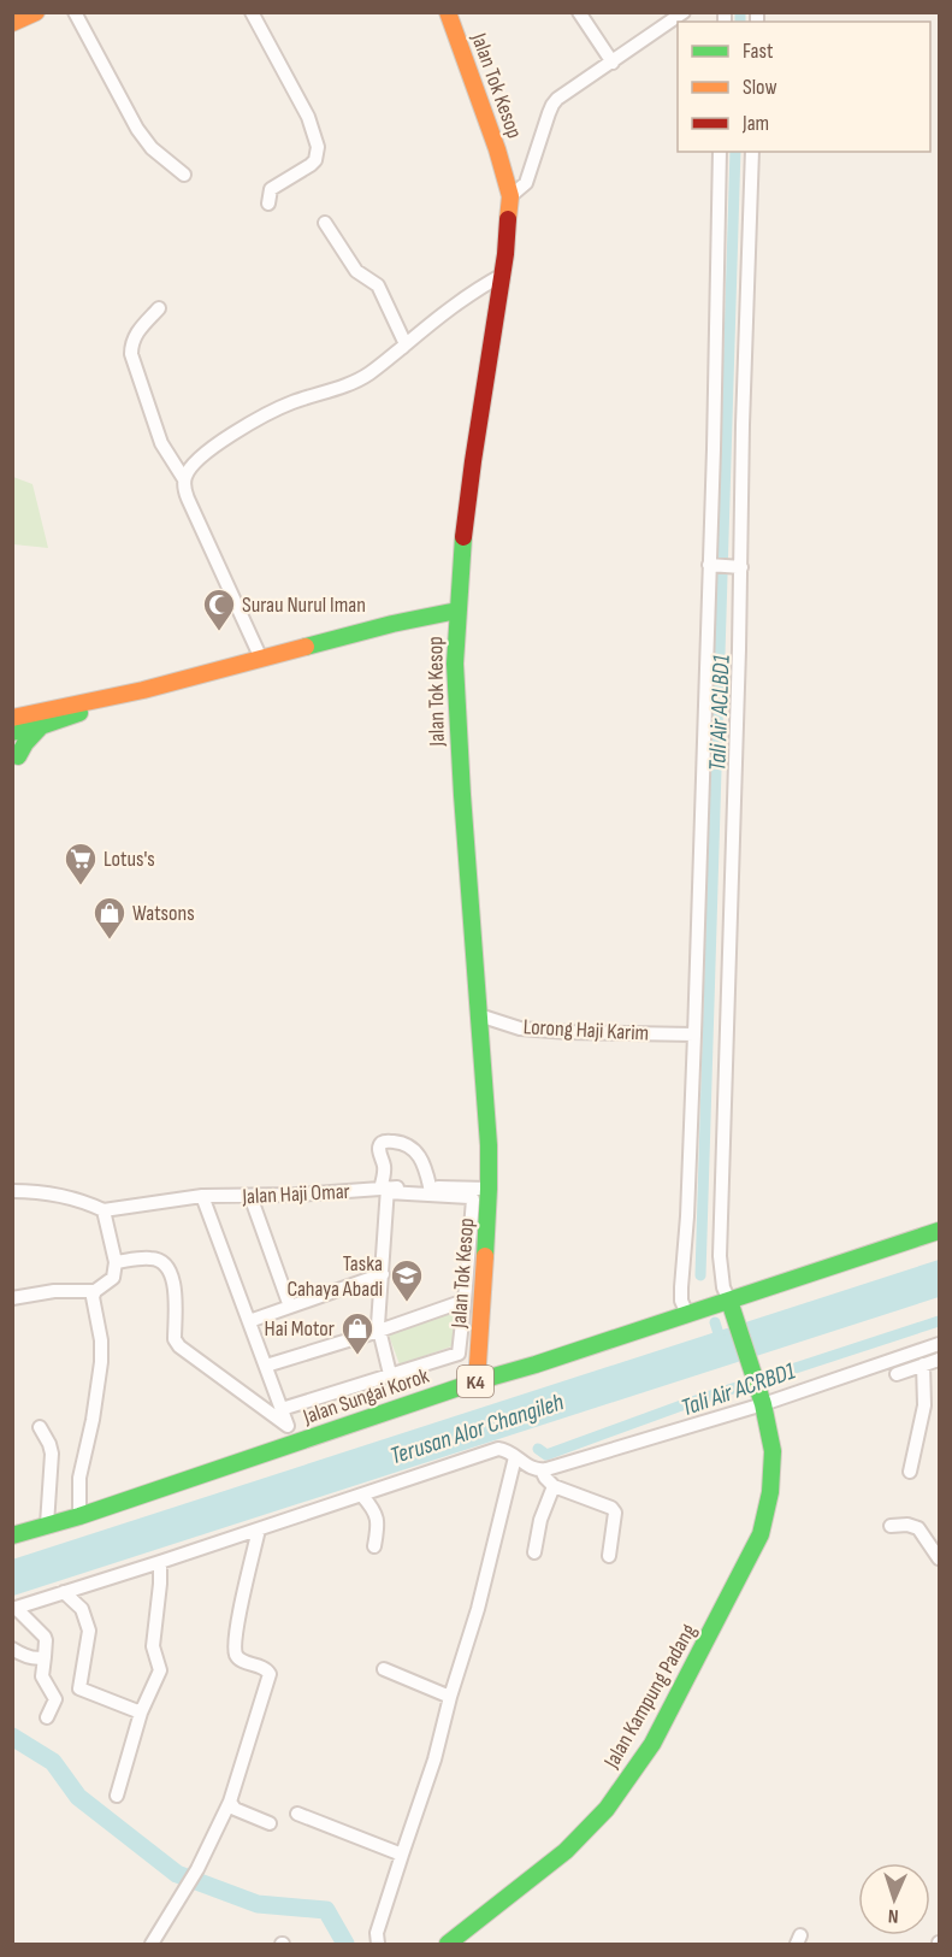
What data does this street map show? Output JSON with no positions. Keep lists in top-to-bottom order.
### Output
{
  "streets": {
    "street": [
      "Jalan Tok Kesop",
      "Lorong Haji Karim",
      "Jalan Haji Omar",
      "K4",
      "Jalan Sungai Korok",
      "Jalan Kampung Padang"
    ]
  },
  "crossings": [
    ["Jalan Tok Kesop", "Lorong Haji Karim"],
    ["Jalan Tok Kesop", "Jalan Haji Omar"],
    ["Jalan Tok Kesop", "Jalan Sungai Korok"],
    ["Jalan Sungai Korok", "Jalan Kampung Padang"]
  ],
  "water": ["Tali Air ACLBD1", "Tali Air ACRBD1", "Terusan Alor Changileh"],
  "places": {
    "mosque": ["Surau Nurul Iman"],
    "supermarket": ["Lotus's"],
    "shop": ["Watsons", "Hai Motor"],
    "school or university": ["Taska Cahaya Abadi"]
  },
  "legend": ["Fast", "Slow", "Jam"],
  "north": "bottom"
}
